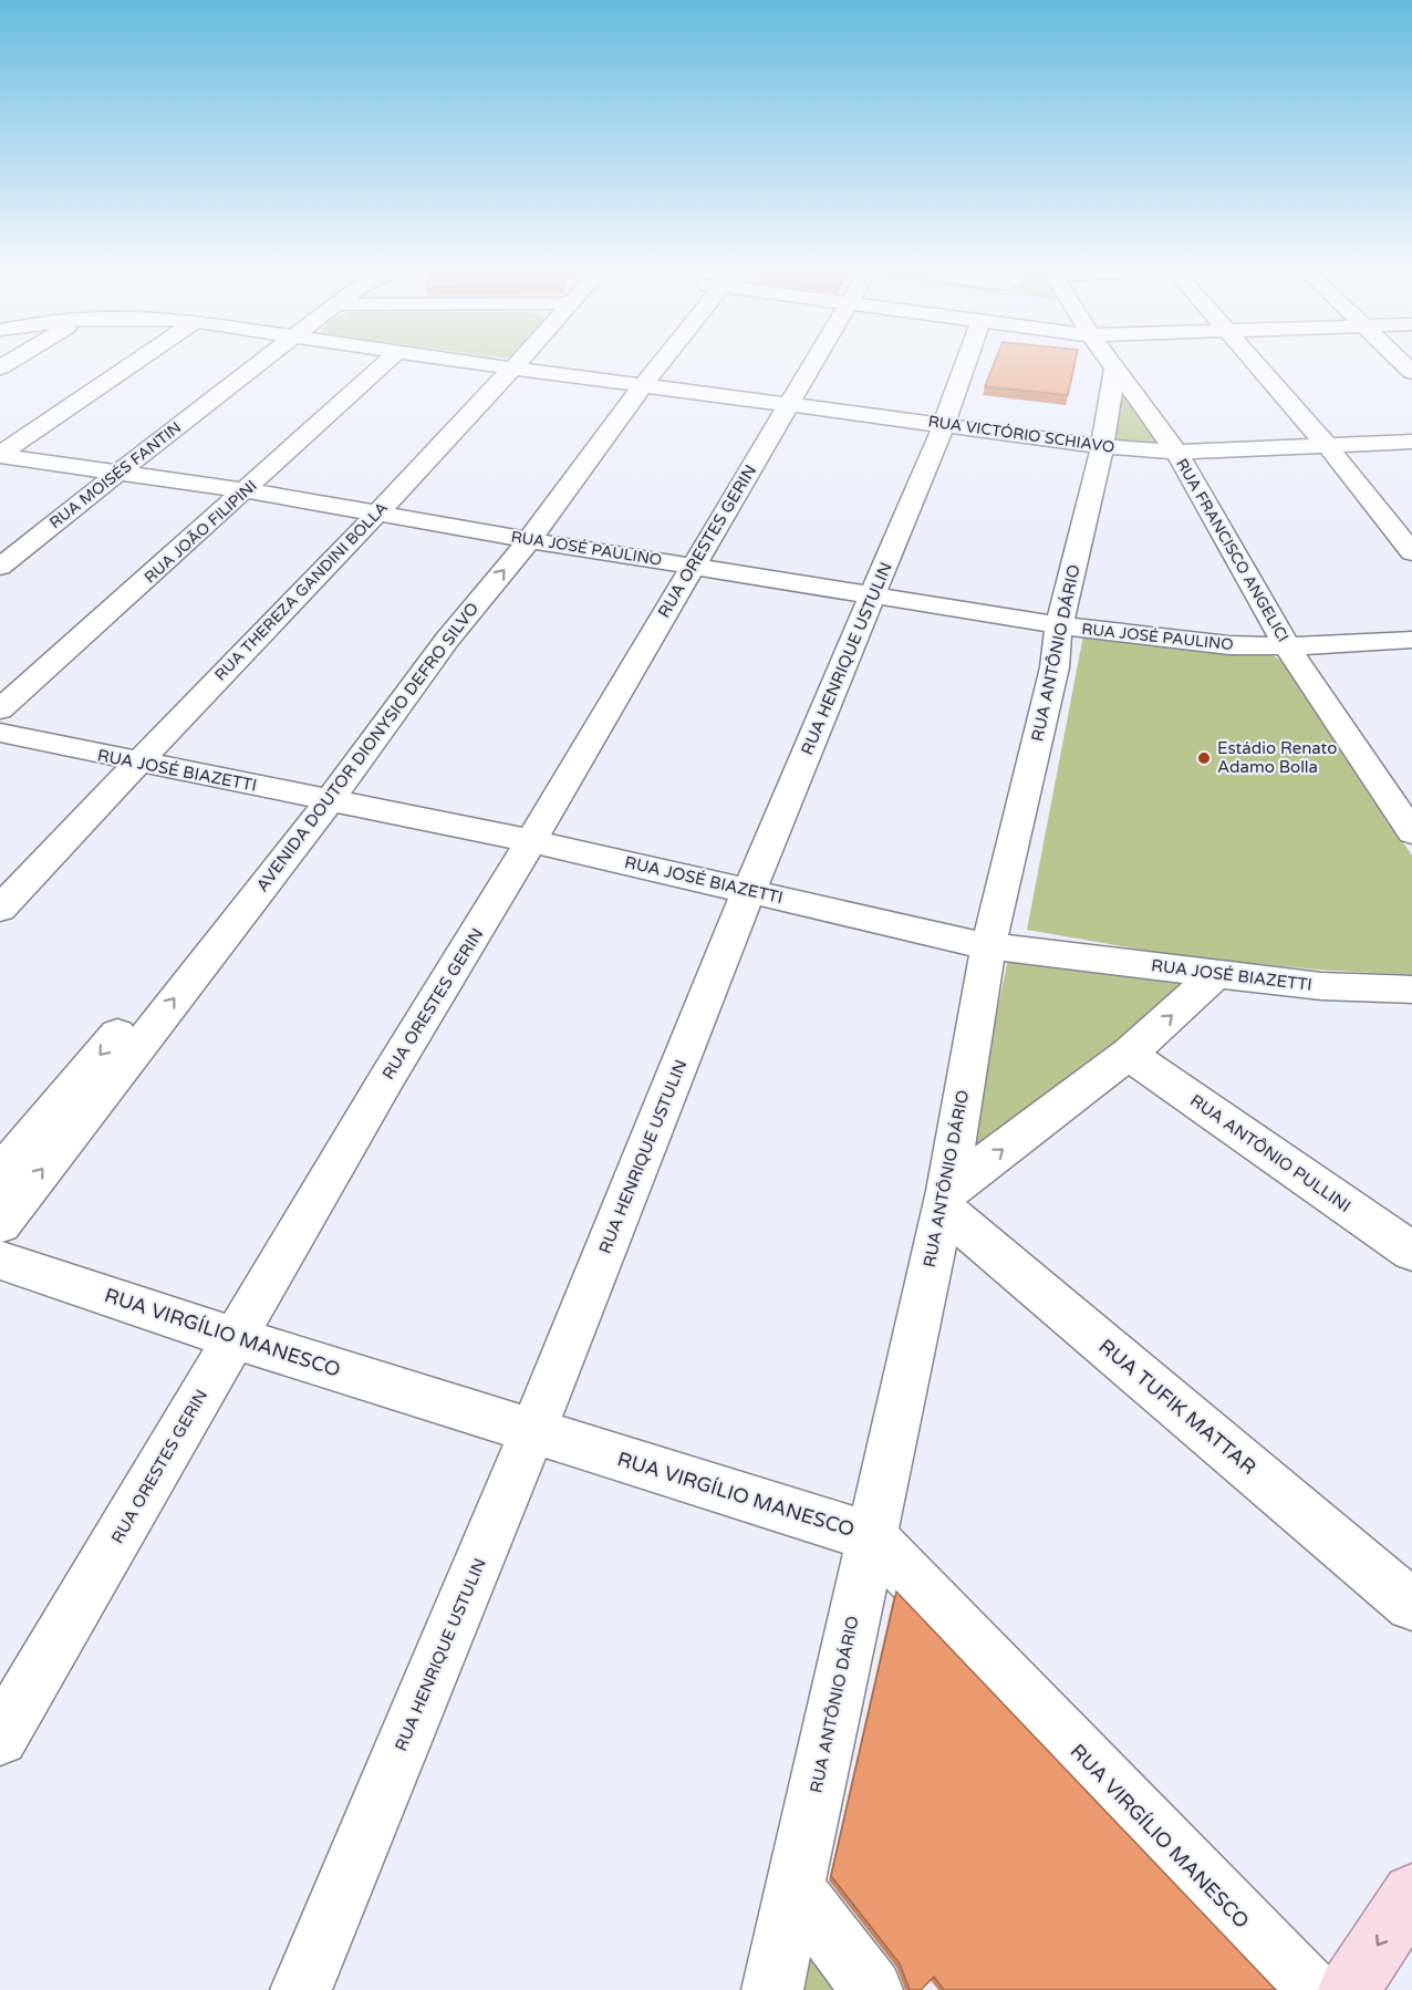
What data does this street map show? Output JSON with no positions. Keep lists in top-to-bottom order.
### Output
{
  "streets": {
    "street": [
      "RUA VICTÓRIO SCHIAVO",
      "RUA MOISÉS FANTIN",
      "RUA JOÃO FILIPINI",
      "RUA ORESTES GERIN",
      "RUA JOSÉ PAULINO",
      "RUA FRANCISCO ANGELICI",
      "RUA THEREZA GANDINI BOLLA",
      "RUA ANTÔNIO DÁRIO",
      "RUA HENRIQUE USTULIN",
      "AVENIDA DOUTOR DIONYSIO DEFRO SILVO",
      "RUA JOSÉ BIAZETTI",
      "RUA ANTÔNIO PULLINI",
      "RUA VIRGÍLIO MANESCO",
      "RUA TUFIK MATTAR"
    ]
  },
  "crossings": [
    ["RUA VICTÓRIO SCHIAVO", "RUA ORESTES GERIN"],
    ["RUA VICTÓRIO SCHIAVO", "RUA FRANCISCO ANGELICI"],
    ["RUA VICTÓRIO SCHIAVO", "RUA THEREZA GANDINI BOLLA"],
    ["RUA VICTÓRIO SCHIAVO", "RUA ANTÔNIO DÁRIO"],
    ["RUA VICTÓRIO SCHIAVO", "RUA HENRIQUE USTULIN"],
    ["RUA VICTÓRIO SCHIAVO", "AVENIDA DOUTOR DIONYSIO DEFRO SILVO"],
    ["RUA MOISÉS FANTIN", "RUA JOSÉ PAULINO"],
    ["RUA JOÃO FILIPINI", "RUA JOSÉ PAULINO"],
    ["RUA ORESTES GERIN", "RUA JOSÉ PAULINO"],
    ["RUA ORESTES GERIN", "RUA JOSÉ BIAZETTI"],
    ["RUA ORESTES GERIN", "RUA VIRGÍLIO MANESCO"],
    ["RUA JOSÉ PAULINO", "RUA FRANCISCO ANGELICI"],
    ["RUA JOSÉ PAULINO", "RUA THEREZA GANDINI BOLLA"],
    ["RUA JOSÉ PAULINO", "RUA ANTÔNIO DÁRIO"],
    ["RUA JOSÉ PAULINO", "RUA HENRIQUE USTULIN"],
    ["RUA JOSÉ PAULINO", "AVENIDA DOUTOR DIONYSIO DEFRO SILVO"],
    ["RUA FRANCISCO ANGELICI", "RUA ANTÔNIO DÁRIO"],
    ["RUA THEREZA GANDINI BOLLA", "RUA JOSÉ BIAZETTI"],
    ["RUA ANTÔNIO DÁRIO", "RUA JOSÉ BIAZETTI"],
    ["RUA ANTÔNIO DÁRIO", "RUA VIRGÍLIO MANESCO"],
    ["RUA ANTÔNIO DÁRIO", "RUA TUFIK MATTAR"],
    ["RUA HENRIQUE USTULIN", "RUA JOSÉ BIAZETTI"],
    ["RUA HENRIQUE USTULIN", "RUA VIRGÍLIO MANESCO"],
    ["AVENIDA DOUTOR DIONYSIO DEFRO SILVO", "RUA JOSÉ BIAZETTI"]
  ],
  "places": ["Estádio Renato Adamo Bolla"]
}
